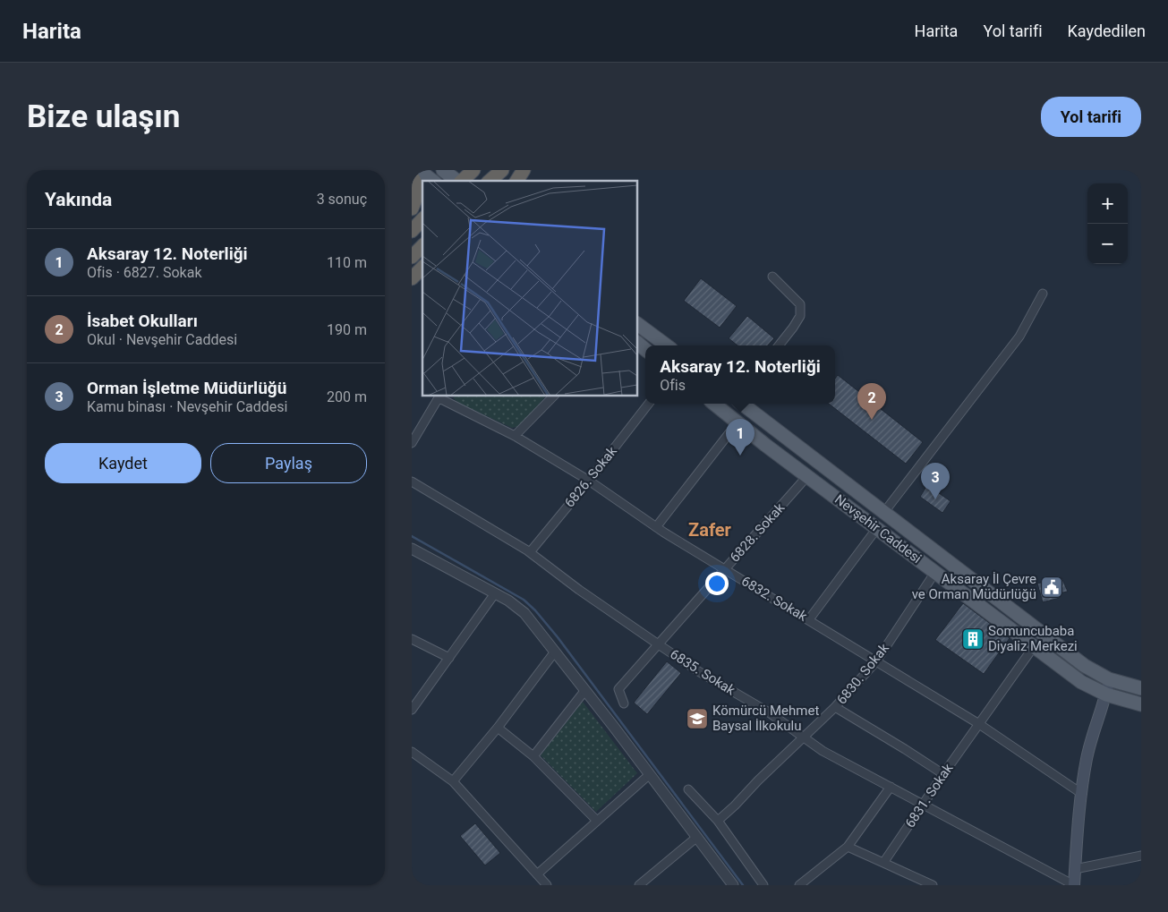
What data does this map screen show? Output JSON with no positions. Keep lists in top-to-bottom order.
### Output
{
  "streets": {
    "main road": ["Nevşehir Caddesi"],
    "street": [
      "6826. Sokak",
      "6828. Sokak",
      "6832. Sokak",
      "6835. Sokak",
      "6830. Sokak",
      "6831. Sokak"
    ]
  },
  "crossings": [
    ["6826. Sokak", "6832. Sokak"],
    ["6826. Sokak", "6835. Sokak"],
    ["Nevşehir Caddesi", "6828. Sokak"],
    ["Nevşehir Caddesi", "6830. Sokak"],
    ["Nevşehir Caddesi", "6831. Sokak"],
    ["6828. Sokak", "6832. Sokak"],
    ["6828. Sokak", "6835. Sokak"],
    ["6832. Sokak", "6830. Sokak"],
    ["6832. Sokak", "6831. Sokak"],
    ["6835. Sokak", "6830. Sokak"],
    ["6835. Sokak", "6831. Sokak"]
  ],
  "districts": ["Zafer"],
  "places": {
    "public building": ["Aksaray İl Çevre ve Orman Müdürlüğü"],
    "building": ["Somuncubaba Diyaliz Merkezi"],
    "school or university": ["Kömürcü Mehmet Baysal İlkokulu"]
  },
  "page": {
    "header": "Harita",
    "nav": ["Harita", "Yol tarifi", "Kaydedilen"],
    "buttons": [
      "Yol tarifi",
      ["Kaydet", "Paylaş"]
    ],
    "title": "Bize ulaşın",
    "heading": ["Yakında", "3 sonuç"],
    "map_buttons": ["+", "−"],
    "list": [
      {
        "mark": "1",
        "name": "Aksaray 12. Noterliği",
        "note": "Ofis · 6827. Sokak",
        "value": "110 m"
      },
      {
        "mark": "2",
        "name": "İsabet Okulları",
        "note": "Okul · Nevşehir Caddesi",
        "value": "190 m"
      },
      {
        "mark": "3",
        "name": "Orman İşletme Müdürlüğü",
        "note": "Kamu binası · Nevşehir Caddesi",
        "value": "200 m"
      }
    ],
    "popup": ["Aksaray 12. Noterliği", "Ofis"],
    "pins": ["2", "1", "3"]
  }
}
